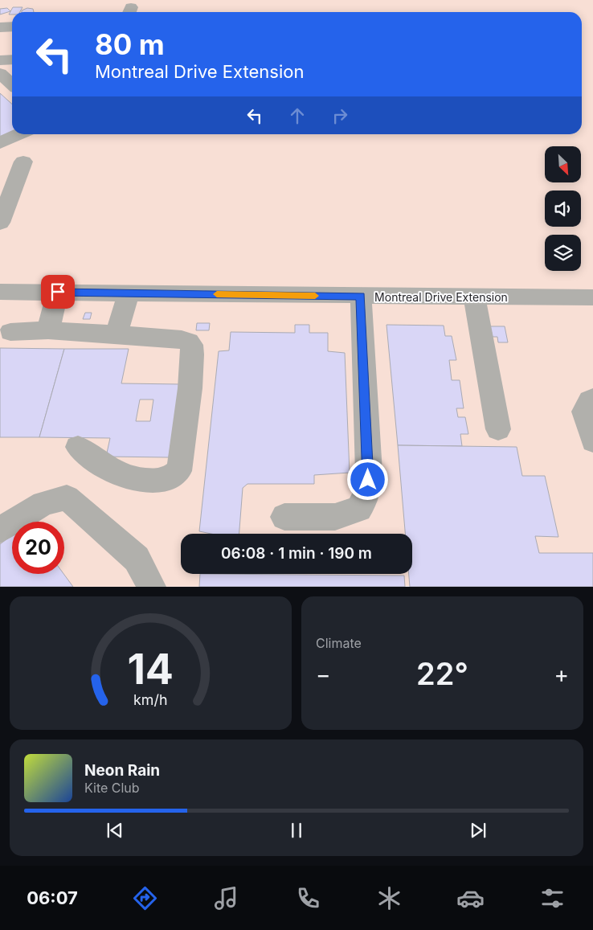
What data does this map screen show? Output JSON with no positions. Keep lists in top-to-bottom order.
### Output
{
  "streets": {
    "street": ["Montreal Drive Extension"]
  },
  "north": "bottom right",
  "page": {
    "turn": ["80 m", "Montreal Drive Extension"],
    "limit": "20",
    "trip": "06:08 · 1 min · 190 m",
    "tile": "Climate",
    "heat": ["−", "22°", "+"],
    "song": ["Neon Rain", "Kite Club"],
    "tabs": "06:07",
    "gauge": ["14", "km/h"]
  }
}
